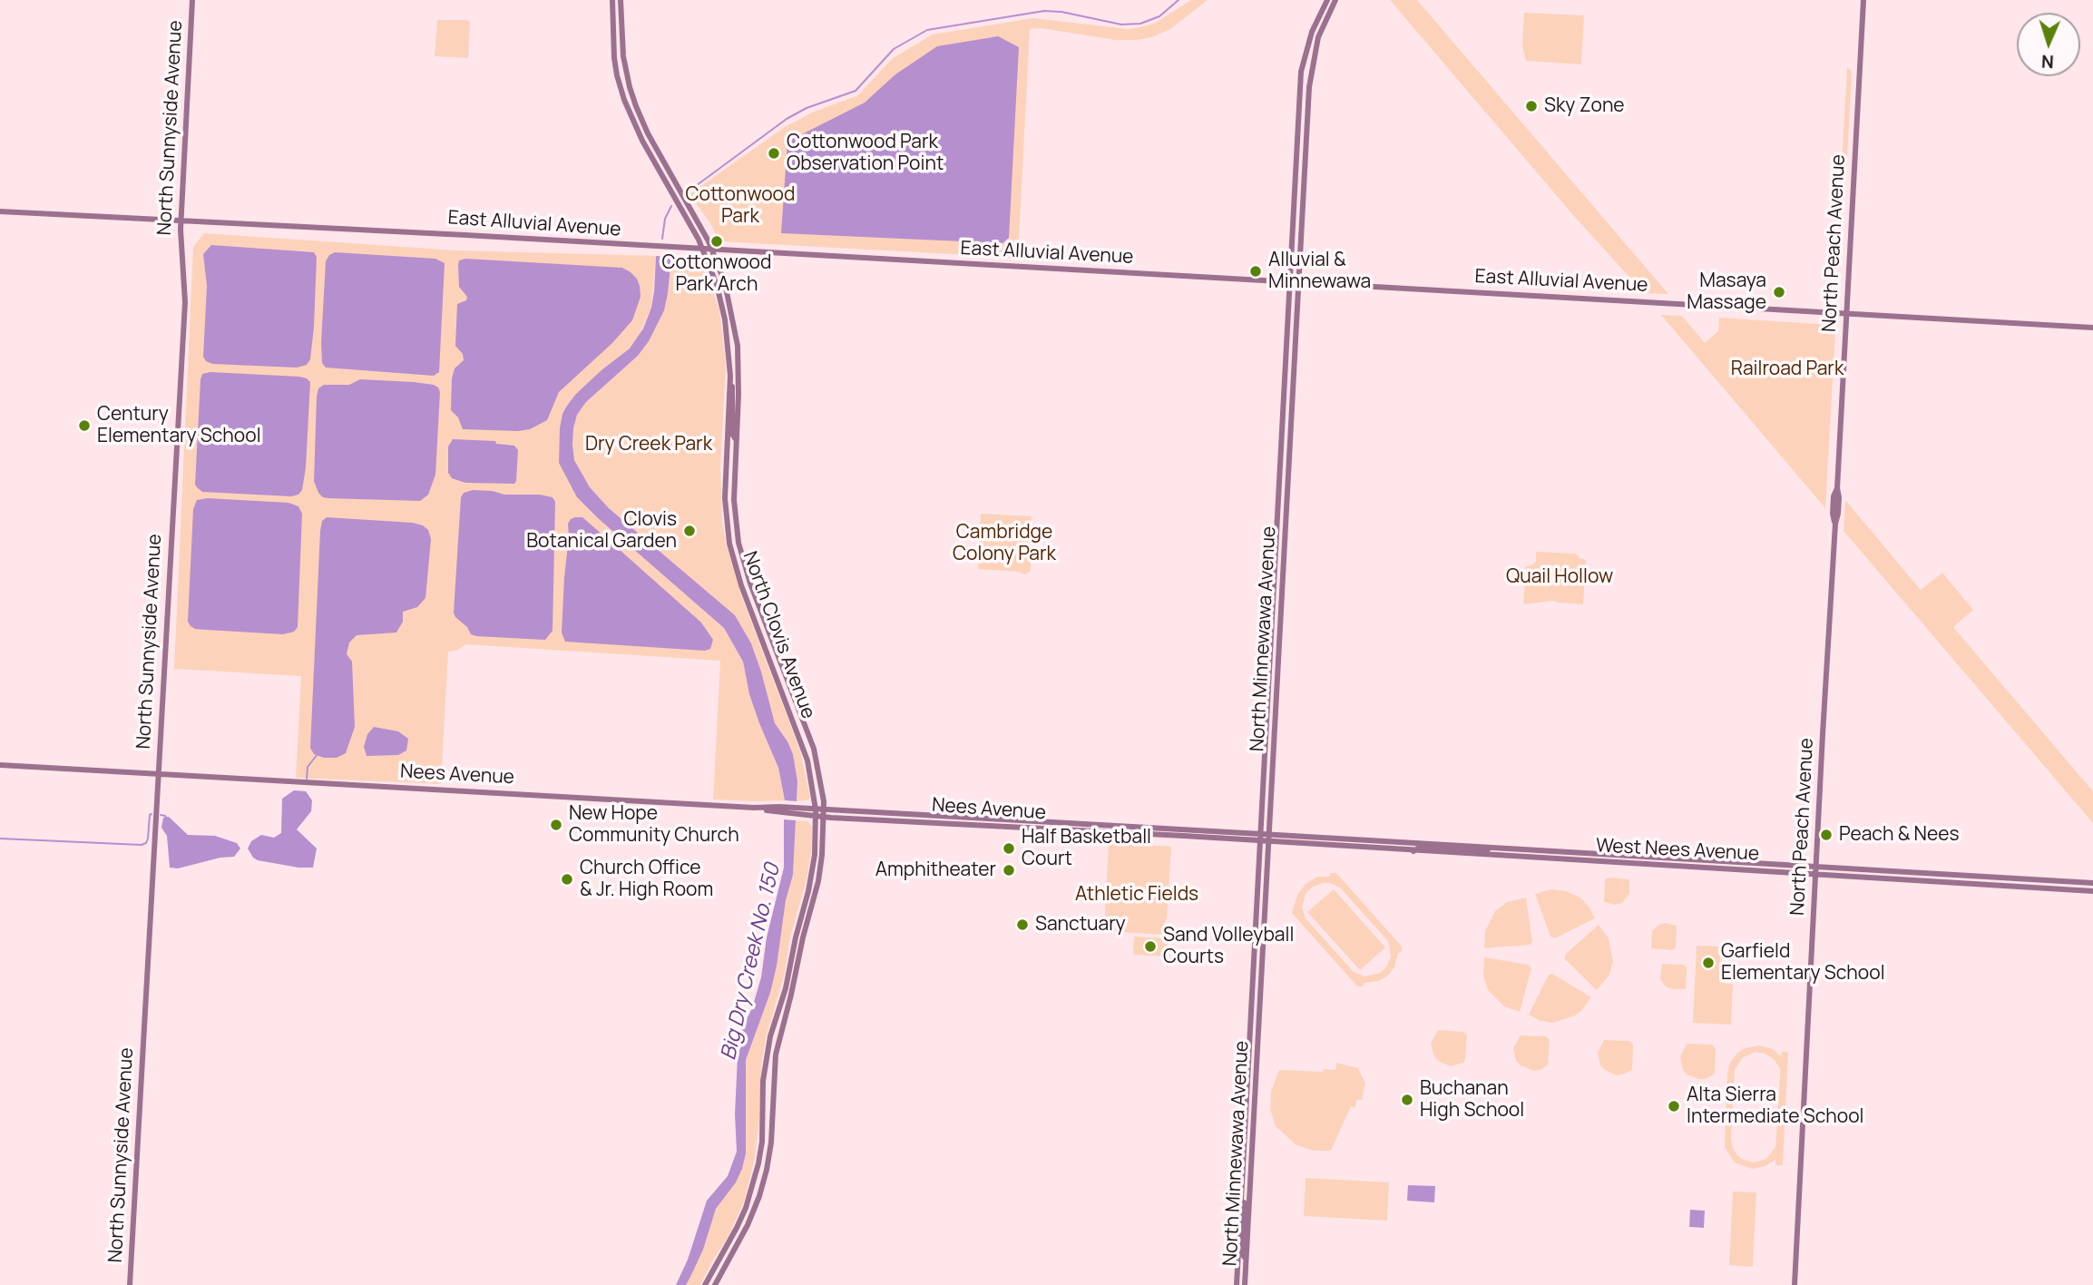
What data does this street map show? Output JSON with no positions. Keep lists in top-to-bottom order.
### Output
{
  "streets": {
    "main road": [
      "North Sunnyside Avenue",
      "East Alluvial Avenue",
      "North Peach Avenue",
      "North Clovis Avenue",
      "North Minnewawa Avenue",
      "Nees Avenue",
      "West Nees Avenue"
    ]
  },
  "crossings": [
    ["North Sunnyside Avenue", "East Alluvial Avenue"],
    ["North Sunnyside Avenue", "Nees Avenue"],
    ["East Alluvial Avenue", "North Peach Avenue"],
    ["East Alluvial Avenue", "North Clovis Avenue"],
    ["East Alluvial Avenue", "North Minnewawa Avenue"],
    ["North Peach Avenue", "West Nees Avenue"],
    ["North Clovis Avenue", "Nees Avenue"],
    ["North Minnewawa Avenue", "Nees Avenue"],
    ["North Minnewawa Avenue", "West Nees Avenue"],
    ["Nees Avenue", "West Nees Avenue"]
  ],
  "water": ["Big Dry Creek No. 150"],
  "parks": [
    "Cottonwood Park",
    "Railroad Park",
    "Dry Creek Park",
    "Cambridge Colony Park",
    "Quail Hollow",
    "Athletic Fields"
  ],
  "places": [
    "Sky Zone",
    "Cottonwood Park Observation Point",
    "Cottonwood Park Arch",
    "Alluvial & Minnewawa",
    "Masaya Massage",
    "Century Elementary School",
    "Clovis Botanical Garden",
    "New Hope Community Church",
    "Peach & Nees",
    "Half Basketball Court",
    "Amphitheater",
    "Church Office & Jr. High Room",
    "Sanctuary",
    "Sand Volleyball Courts",
    "Garfield Elementary School",
    "Buchanan High School",
    "Alta Sierra Intermediate School"
  ],
  "north": "bottom"
}
